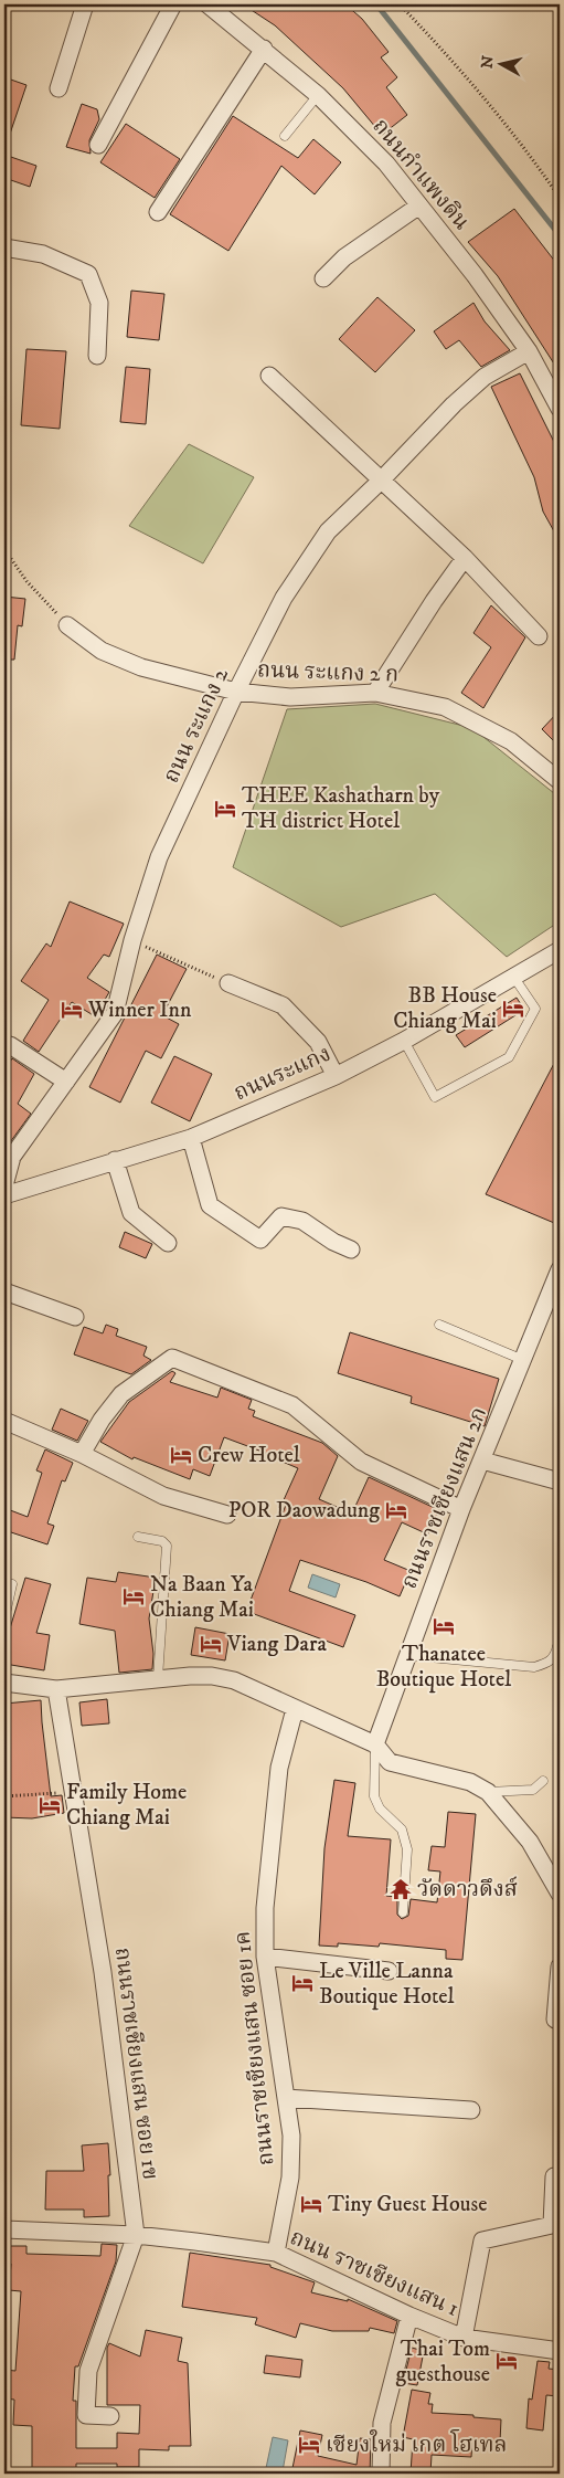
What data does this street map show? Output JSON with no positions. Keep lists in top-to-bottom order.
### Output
{
  "streets": {
    "street": [
      "ถนนกำแพงดิน",
      "ถนน ระแกง 2 ก",
      "ถนน ระแกง 2",
      "ถนนระแกง",
      "ถนนราชเชียงแสน 2ก",
      "ถนนราชเชียงแสน ซอย 1ค",
      "ถนนราชเชียงแสน ซอย 1ข",
      "ถนน ราชเชียงแสน 1"
    ]
  },
  "crossings": [
    ["ถนนกำแพงดิน", "ถนน ระแกง 2"],
    ["ถนน ระแกง 2 ก", "ถนน ระแกง 2"],
    ["ถนนราชเชียงแสน ซอย 1ค", "ถนน ราชเชียงแสน 1"],
    ["ถนนราชเชียงแสน ซอย 1ข", "ถนน ราชเชียงแสน 1"]
  ],
  "places": {
    "hotel": [
      "THEE Kashatharn by TH district Hotel",
      "BB House Chiang Mai",
      "Winner Inn",
      "Crew Hotel",
      "POR Daowadung",
      "Na Baan Ya Chiang Mai",
      "Thanatee Boutique Hotel",
      "Viang Dara",
      "Family Home Chiang Mai",
      "Le Ville Lanna Boutique Hotel",
      "Tiny Guest House",
      "Thai Tom guesthouse",
      "เชียงใหม่ เกต โฮเทล"
    ],
    "temple": ["วัดดาวดึงส์"]
  },
  "north": "left"
}
